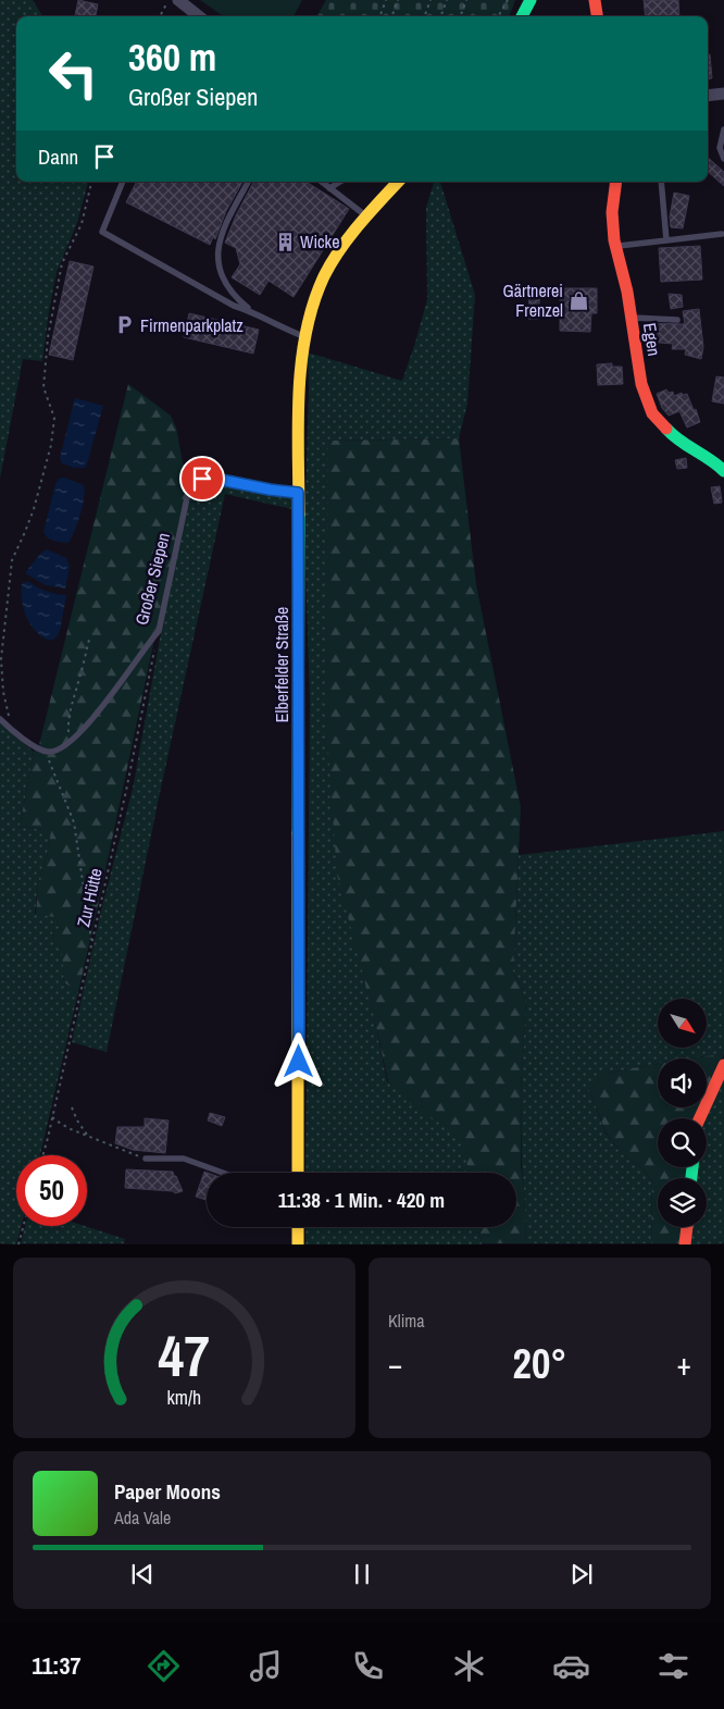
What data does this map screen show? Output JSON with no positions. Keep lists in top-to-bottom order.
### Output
{
  "streets": {
    "main road": ["Egen", "Elberfelder Straße"],
    "lane": ["Großer Siepen"],
    "path": ["Zur Hütte"]
  },
  "crossings": [
    ["Großer Siepen", "Elberfelder Straße"],
    ["Großer Siepen", "Zur Hütte"]
  ],
  "places": {
    "building": ["Wicke"],
    "shop": ["Gärtnerei Frenzel"],
    "parking": ["Firmenparkplatz"]
  },
  "north": "bottom right",
  "page": {
    "turn": ["360 m", "Großer Siepen"],
    "then": "Dann",
    "limit": "50",
    "trip": "11:38 · 1 Min. · 420 m",
    "tile": "Klima",
    "heat": ["−", "20°", "+"],
    "song": ["Paper Moons", "Ada Vale"],
    "tabs": "11:37",
    "gauge": ["47", "km/h"]
  }
}
